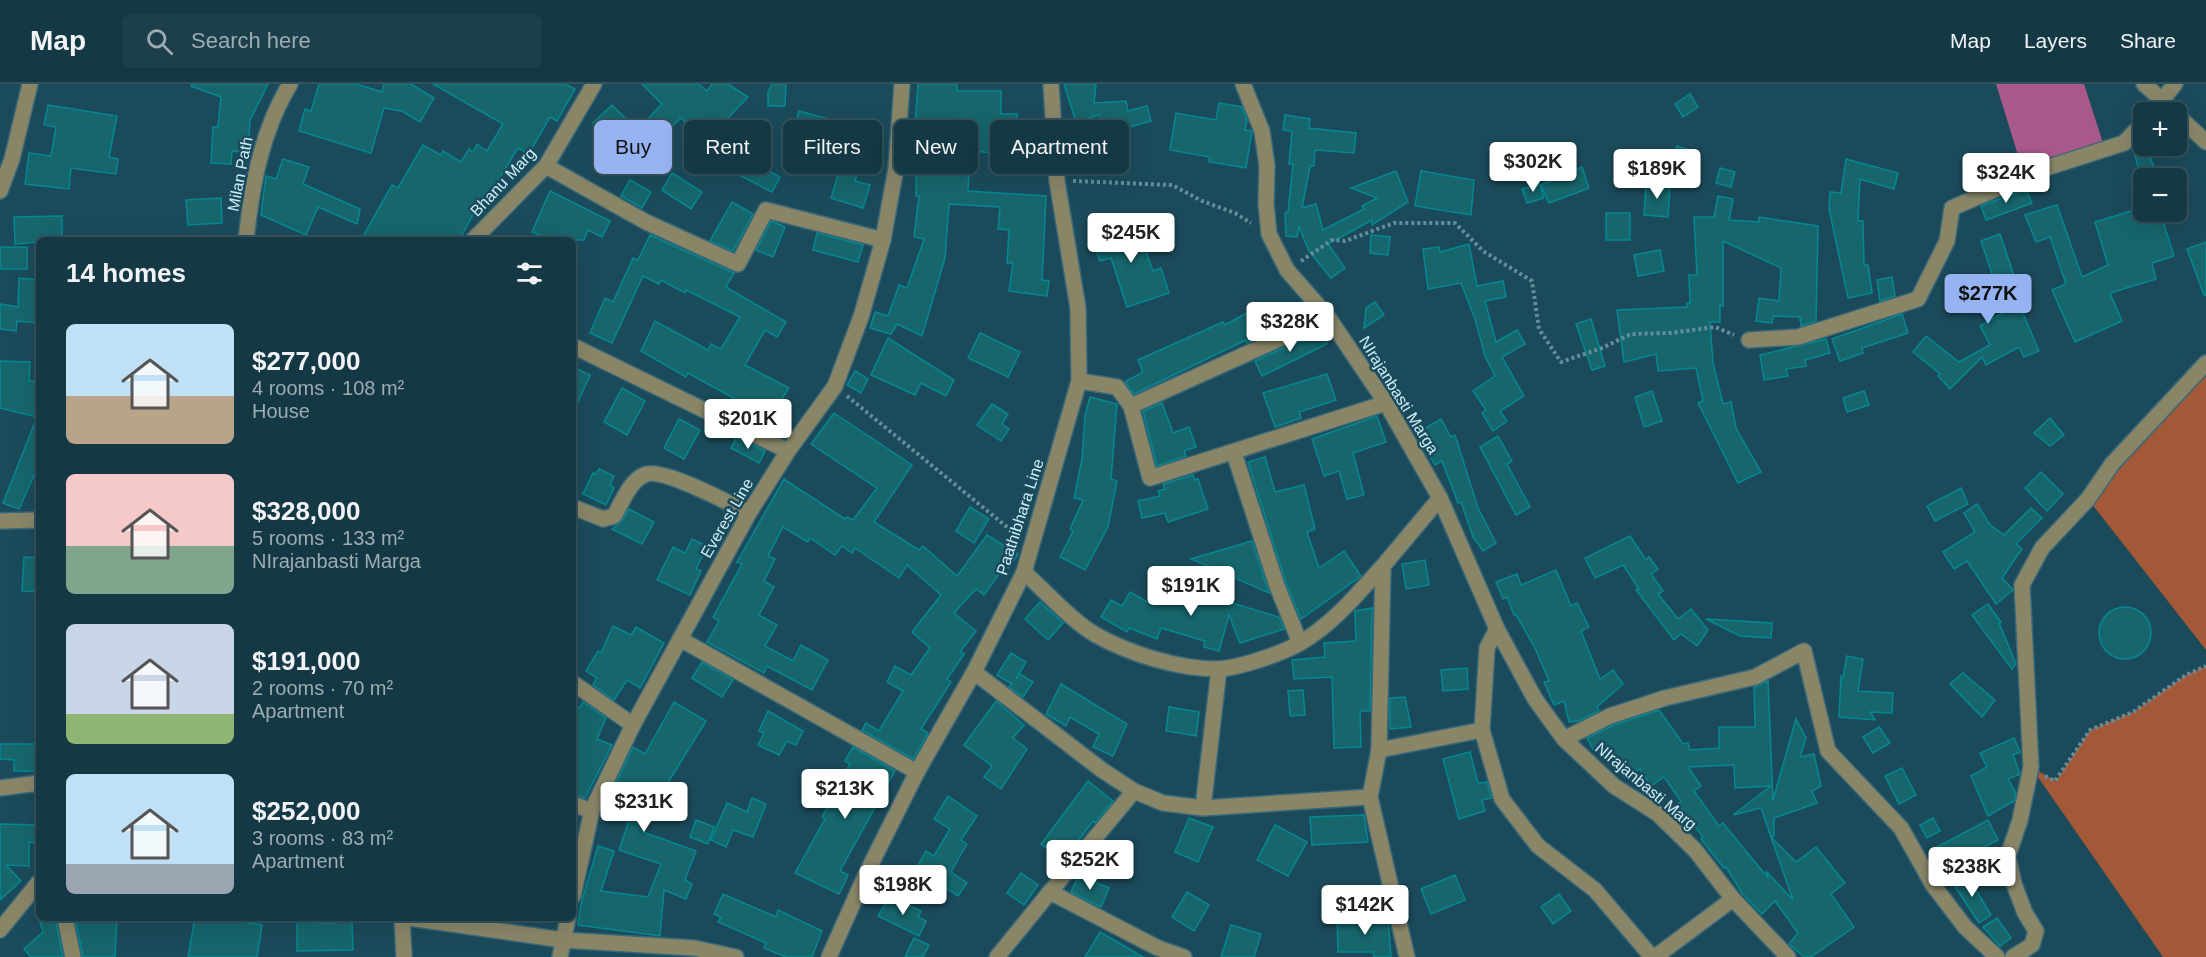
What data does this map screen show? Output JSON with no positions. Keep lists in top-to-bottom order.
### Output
{
  "streets": {
    "street": [
      "Milan Path",
      "Bhanu Marg",
      "NIrajanbasti Marga",
      "Paathibhara Line",
      "Everest Line",
      "NIrajanbasti Marg"
    ]
  },
  "crossings": [
    ["NIrajanbasti Marga", "NIrajanbasti Marg"]
  ],
  "page": {
    "header": "Map",
    "search": "Search here",
    "nav": ["Map", "Layers", "Share"],
    "map_buttons": ["+", "−"],
    "chip": [
      "Buy",
      "Rent",
      "Filters",
      "New",
      "Apartment"
    ],
    "price": [
      "$302K",
      "$189K",
      "$324K",
      "$245K",
      "$277K",
      "$328K",
      "$201K",
      "$191K",
      "$213K",
      "$231K",
      "$252K",
      "$238K",
      "$198K",
      "$142K"
    ],
    "heading": "14 homes",
    "list": [
      {
        "name": "$277,000",
        "note": "4 rooms · 108 m² · House"
      },
      {
        "name": "$328,000",
        "note": "5 rooms · 133 m² · NIrajanbasti Marga"
      },
      {
        "name": "$191,000",
        "note": "2 rooms · 70 m² · Apartment"
      },
      {
        "name": "$252,000",
        "note": "3 rooms · 83 m² · Apartment"
      }
    ]
  }
}
